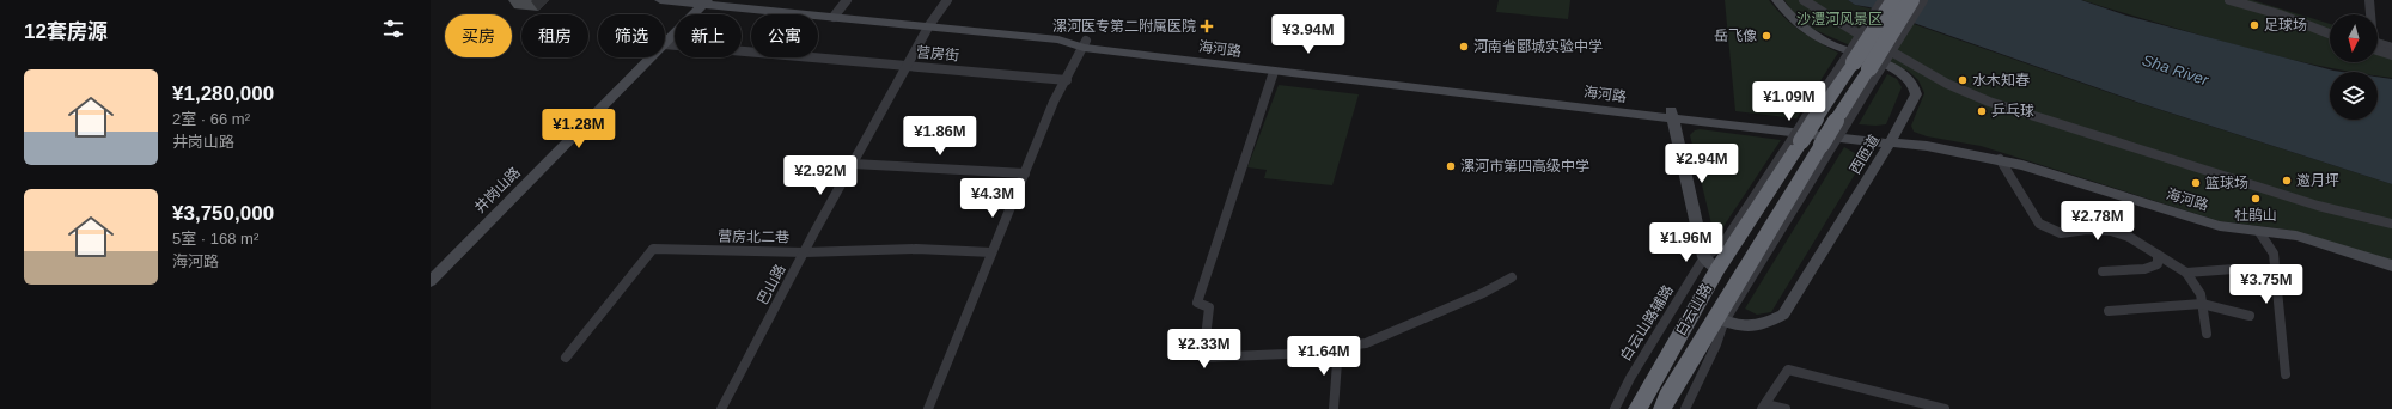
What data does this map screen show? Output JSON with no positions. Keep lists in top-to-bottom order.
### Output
{
  "streets": {
    "highway": ["白云山路"],
    "street": [
      "海河路",
      "营房街",
      "西匝道",
      "井岗山路",
      "营房北二巷",
      "巴山路",
      "白云山路辅路"
    ]
  },
  "crossings": [
    ["海河路", "西匝道"],
    ["海河路", "井岗山路"],
    ["海河路", "巴山路"],
    ["营房街", "巴山路"],
    ["西匝道", "白云山路"],
    ["营房北二巷", "巴山路"],
    ["白云山路", "白云山路辅路"]
  ],
  "water": ["Sha River"],
  "parks": ["沙澧河风景区"],
  "places": {
    "other": [
      "足球场",
      "岳飞像",
      "河南省郾城实验中学",
      "水木知春",
      "乒乓球",
      "漯河市第四高级中学",
      "邀月坪",
      "篮球场",
      "杜鹃山"
    ],
    "health": ["漯河医专第二附属医院"]
  },
  "north": "bottom",
  "page": {
    "heading": "12套房源",
    "price": [
      "¥3.94M",
      "¥1.09M",
      "¥1.28M",
      "¥1.86M",
      "¥2.94M",
      "¥2.92M",
      "¥4.3M",
      "¥2.78M",
      "¥1.96M",
      "¥3.75M",
      "¥2.33M",
      "¥1.64M"
    ],
    "chip": [
      "买房",
      "租房",
      "筛选",
      "新上",
      "公寓"
    ],
    "list": [
      {
        "name": "¥1,280,000",
        "note": "2室 · 66 m² · 井岗山路"
      },
      {
        "name": "¥3,750,000",
        "note": "5室 · 168 m² · 海河路"
      }
    ]
  }
}
